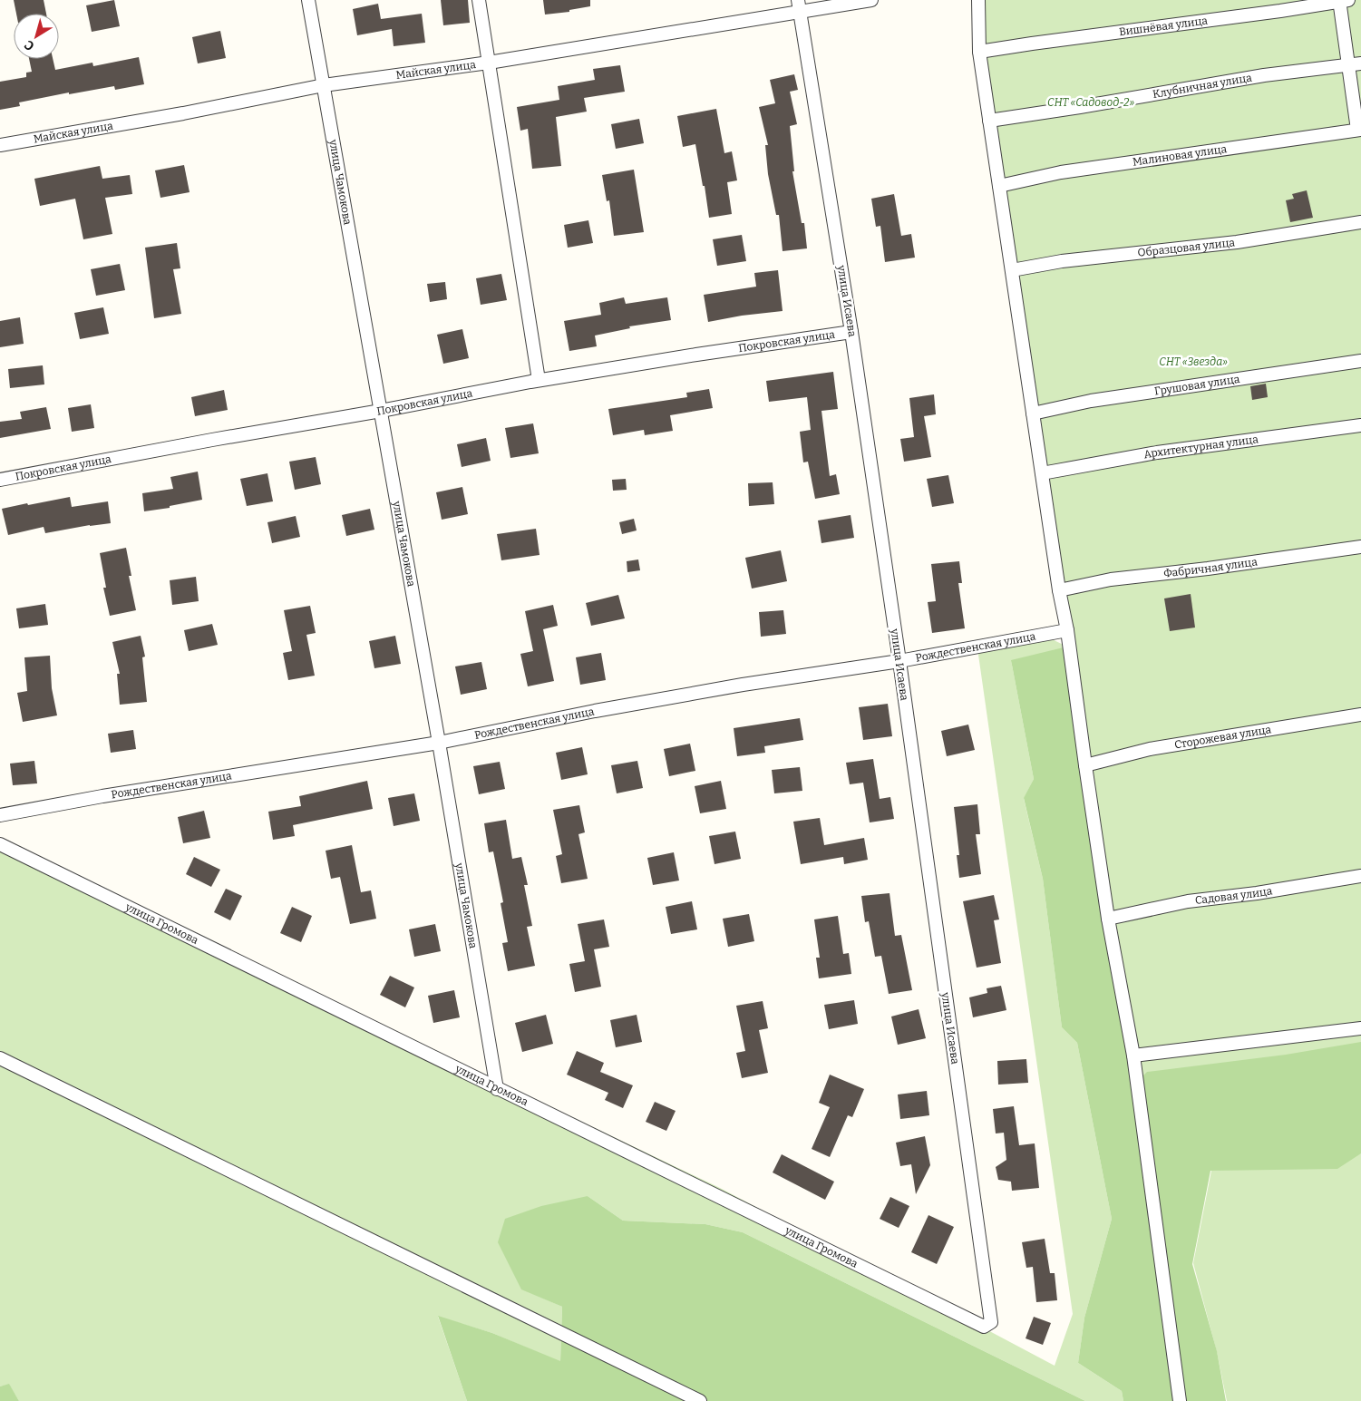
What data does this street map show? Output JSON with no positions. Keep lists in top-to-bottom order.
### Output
{
  "streets": {
    "street": [
      "Вишнёвая улица",
      "Майская улица",
      "Клубничная улица",
      "Малиновая улица",
      "улица Чамокова",
      "Образцовая улица",
      "улица Исаева",
      "Покровская улица",
      "Грушовая улица",
      "Архитектурная улица",
      "Фабричная улица",
      "Рождественская улица",
      "Сторожевая улица",
      "Садовая улица",
      "улица Громова"
    ]
  },
  "crossings": [
    ["Майская улица", "улица Чамокова"],
    ["Майская улица", "улица Исаева"],
    ["улица Чамокова", "Покровская улица"],
    ["улица Чамокова", "Рождественская улица"],
    ["улица Чамокова", "улица Громова"],
    ["улица Исаева", "Покровская улица"],
    ["улица Исаева", "Рождественская улица"],
    ["улица Исаева", "улица Громова"]
  ],
  "parks": ["СНТ «Садовод-2»", "СНТ «Звезда»"],
  "north": "bottom left"
}
